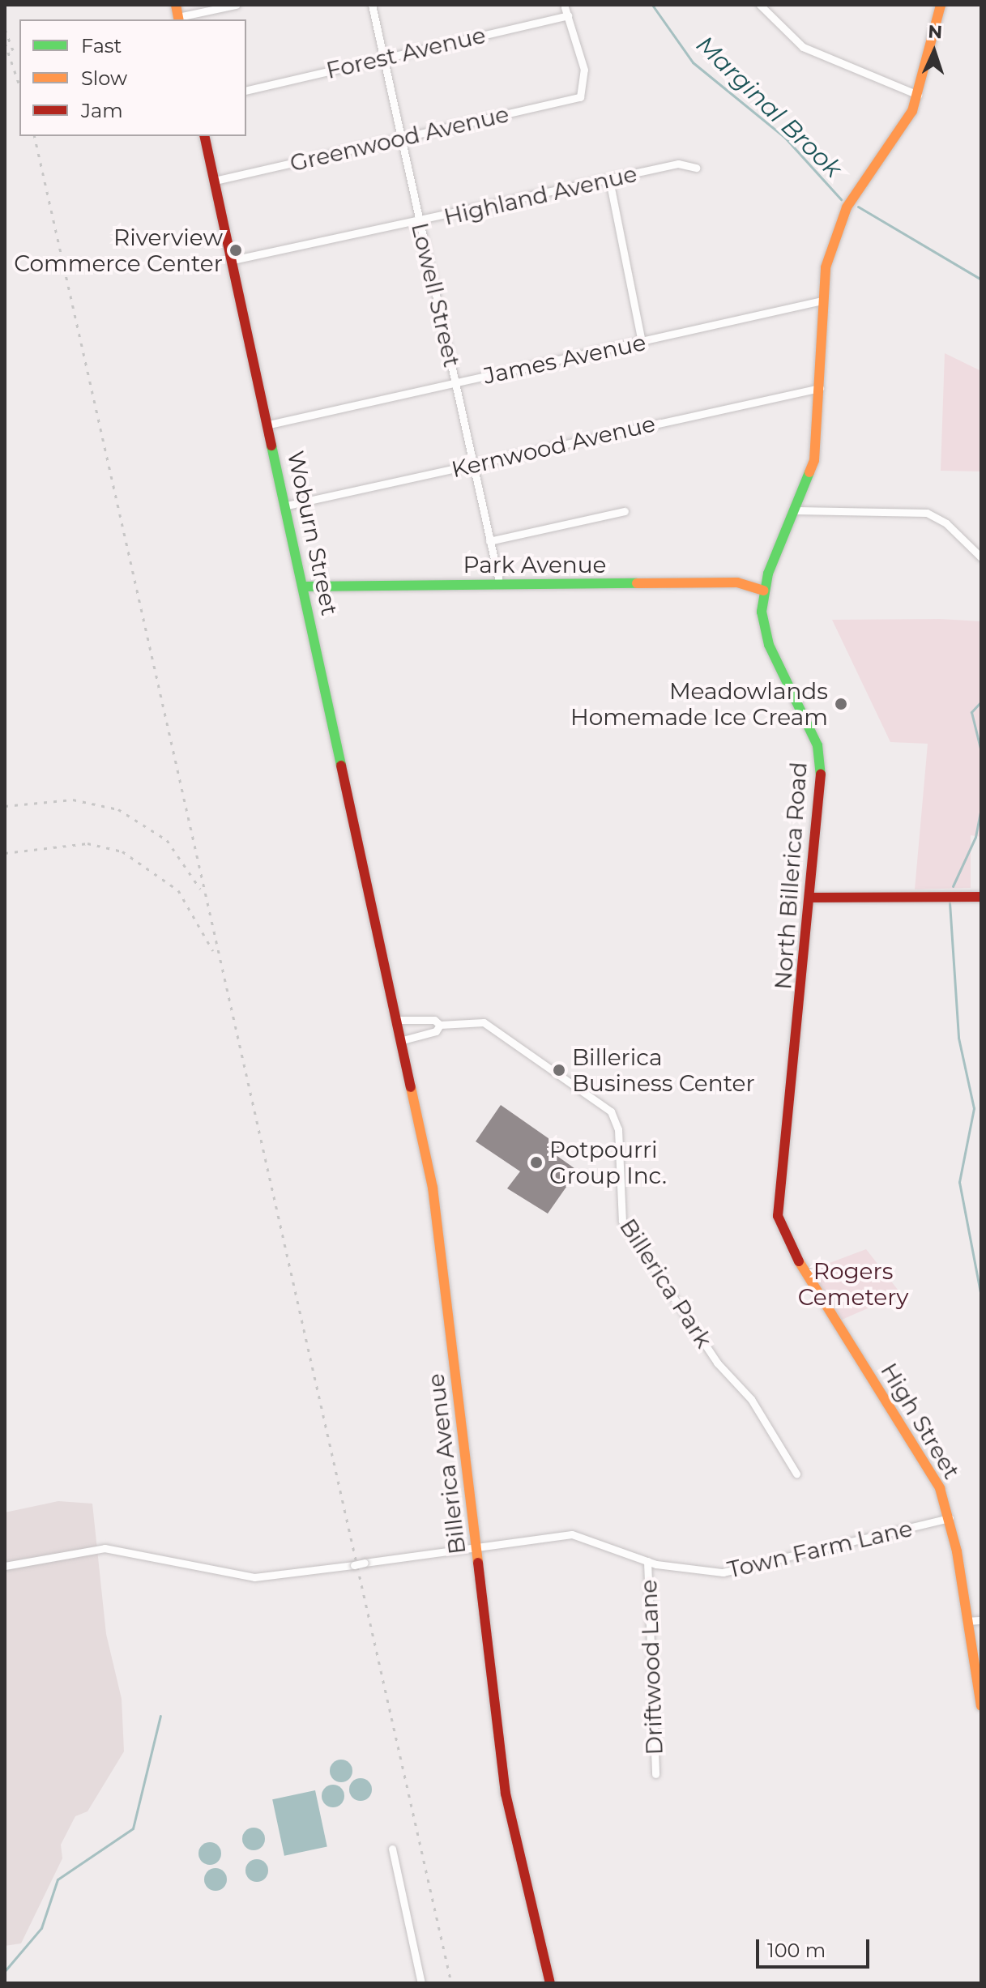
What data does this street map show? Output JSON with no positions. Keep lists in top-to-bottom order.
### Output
{
  "streets": {
    "main road": [
      "Woburn Street",
      "Park Avenue",
      "North Billerica Road",
      "High Street",
      "Billerica Avenue"
    ],
    "street": [
      "Forest Avenue",
      "Greenwood Avenue",
      "Highland Avenue",
      "Lowell Street",
      "James Avenue",
      "Kernwood Avenue",
      "Billerica Park",
      "Town Farm Lane",
      "Driftwood Lane"
    ]
  },
  "crossings": [
    ["Forest Avenue", "Greenwood Avenue"],
    ["Forest Avenue", "Lowell Street"],
    ["Greenwood Avenue", "Lowell Street"],
    ["Greenwood Avenue", "Woburn Street"],
    ["Highland Avenue", "Lowell Street"],
    ["Highland Avenue", "Woburn Street"],
    ["Lowell Street", "James Avenue"],
    ["Lowell Street", "Kernwood Avenue"],
    ["Lowell Street", "Park Avenue"],
    ["James Avenue", "Woburn Street"],
    ["James Avenue", "North Billerica Road"],
    ["Kernwood Avenue", "Woburn Street"],
    ["Kernwood Avenue", "North Billerica Road"],
    ["Woburn Street", "Park Avenue"],
    ["Woburn Street", "Billerica Avenue"],
    ["Park Avenue", "North Billerica Road"],
    ["North Billerica Road", "High Street"],
    ["Billerica Park", "Billerica Avenue"],
    ["High Street", "Town Farm Lane"],
    ["Billerica Avenue", "Town Farm Lane"],
    ["Town Farm Lane", "Driftwood Lane"]
  ],
  "water": ["Marginal Brook"],
  "parks": ["Rogers Cemetery"],
  "places": [
    "Riverview Commerce Center",
    "Meadowlands Homemade Ice Cream",
    "Billerica Business Center",
    "Potpourri Group Inc."
  ],
  "legend": ["Fast", "Slow", "Jam"],
  "scale_bar": "100 m",
  "north": "top"
}
